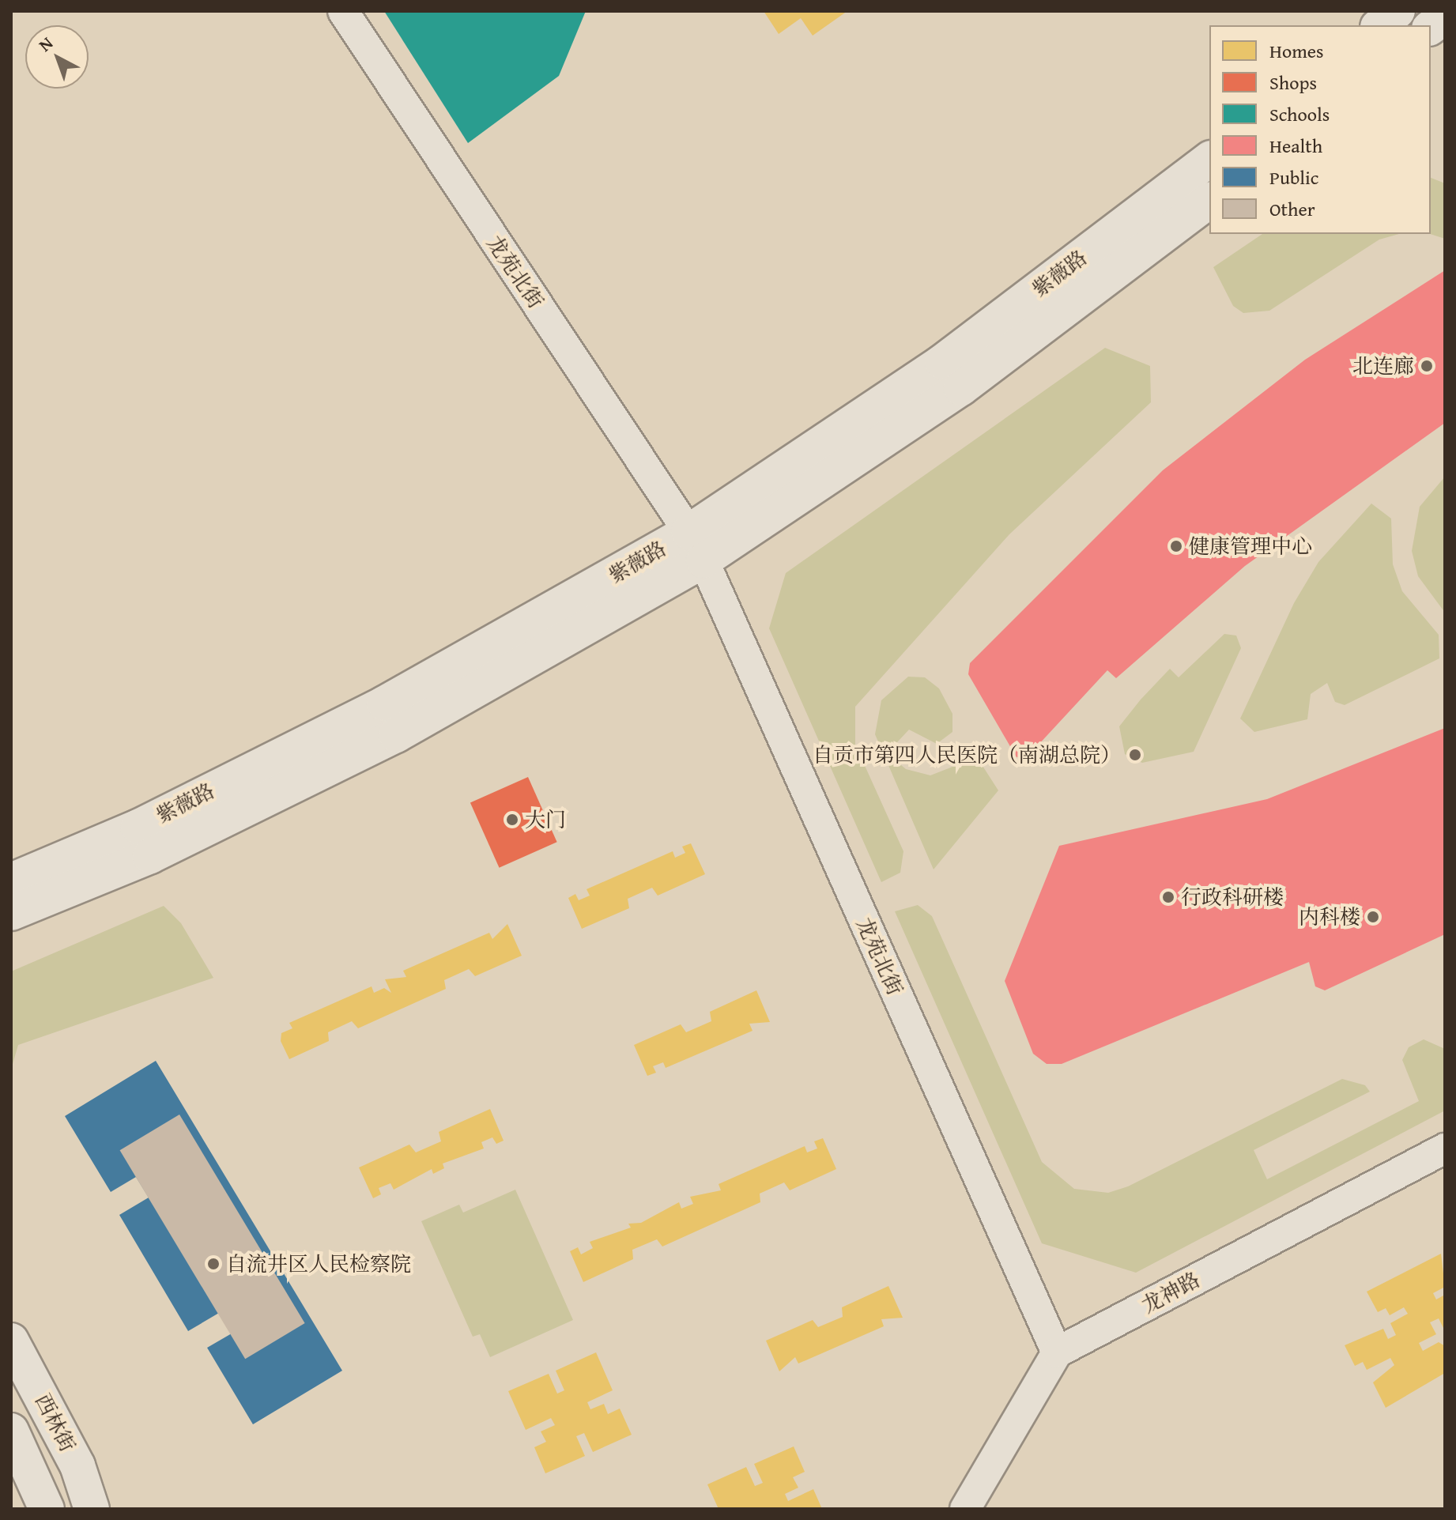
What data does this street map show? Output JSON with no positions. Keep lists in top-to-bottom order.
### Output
{
  "streets": {
    "main road": ["紫薇路", "西林街"],
    "street": ["龙苑北街", "龙神路"]
  },
  "crossings": [
    ["龙苑北街", "紫薇路"],
    ["龙苑北街", "龙神路"]
  ],
  "places": [
    "北连廊",
    "健康管理中心",
    "自贡市第四人民医院（南湖总院）",
    "大门",
    "行政科研楼",
    "内科楼",
    "自流井区人民检察院"
  ],
  "legend": [
    "Homes",
    "Shops",
    "Schools",
    "Health",
    "Public",
    "Other"
  ],
  "north": "top left"
}
